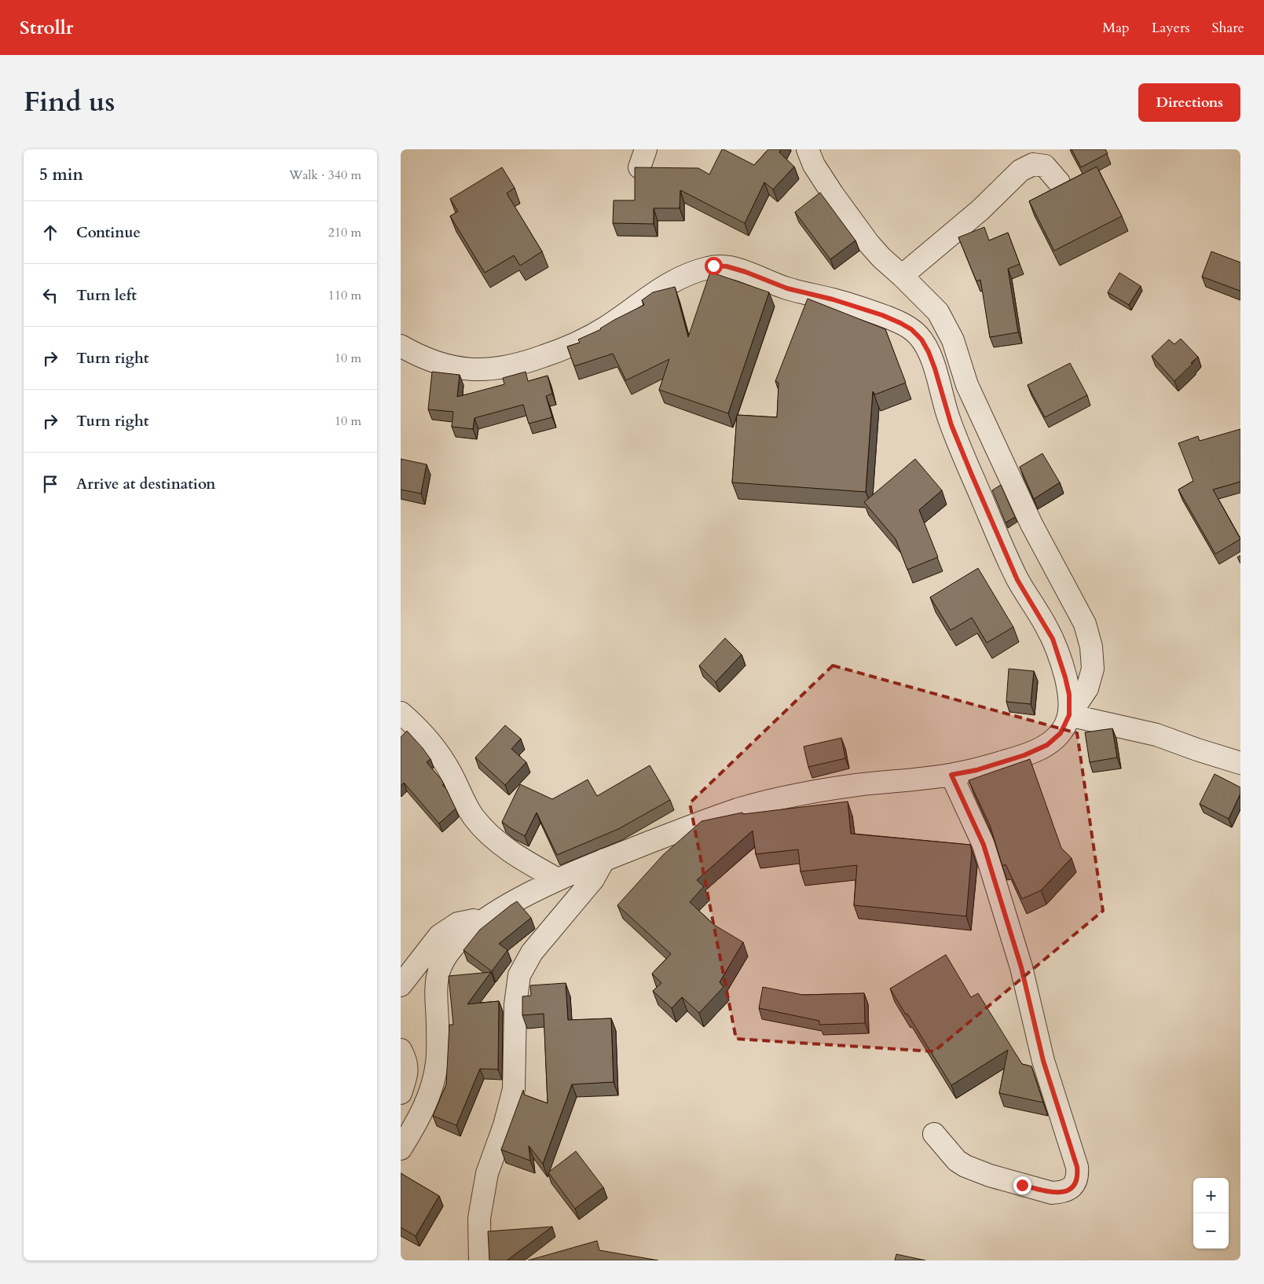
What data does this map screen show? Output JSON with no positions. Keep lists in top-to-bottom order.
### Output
{
  "page": {
    "header": "Strollr",
    "nav": ["Map", "Layers", "Share"],
    "title": "Find us",
    "buttons": "Directions",
    "heading": ["5 min", "Walk · 340 m"],
    "list": [
      ["Continue", "210 m"],
      ["Turn left", "110 m"],
      ["Turn right", "10 m"],
      ["Turn right", "10 m"],
      "Arrive at destination"
    ],
    "map_buttons": ["+", "−"]
  }
}
